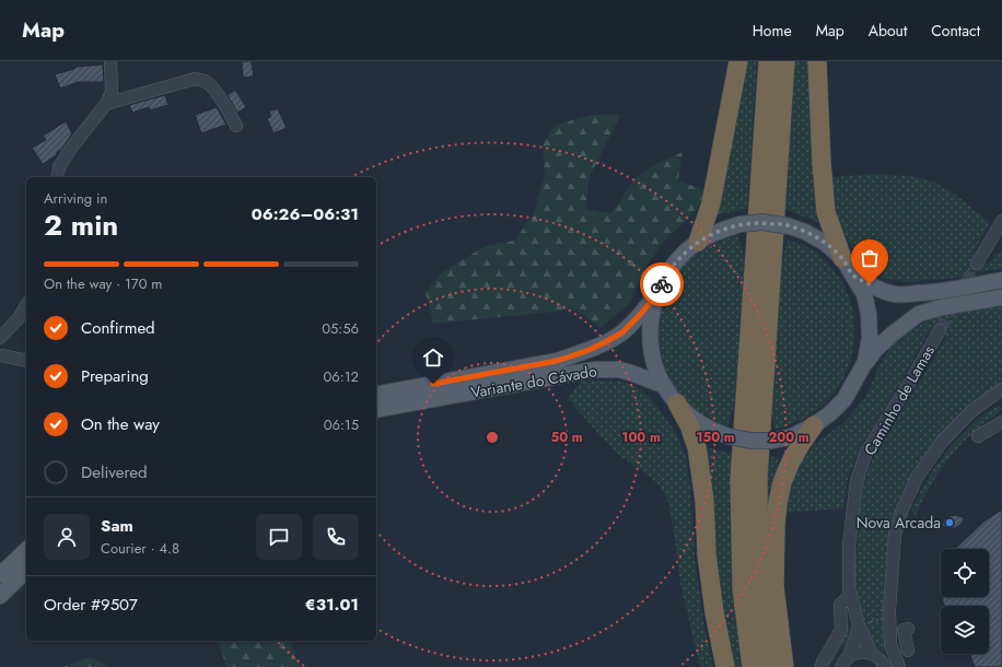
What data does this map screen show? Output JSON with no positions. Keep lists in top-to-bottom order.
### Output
{
  "streets": {
    "main road": ["Variante do Cávado"],
    "street": ["Caminho de Lamas"]
  },
  "places": ["Nova Arcada"],
  "page": {
    "header": "Map",
    "nav": [
      "Home",
      "Map",
      "About",
      "Contact"
    ],
    "heading": ["2 min", "Arriving in", "06:26–06:31"],
    "panel": [
      "Sam",
      "Courier · 4.8",
      "Order #9507",
      "€31.01"
    ],
    "bar": "On the way · 170 m",
    "list": [
      ["Confirmed", "05:56"],
      ["Preparing", "06:12"],
      ["On the way", "06:15"],
      "Delivered"
    ]
  },
  "rings": [
    "50 m",
    "100 m",
    "150 m",
    "200 m"
  ]
}
